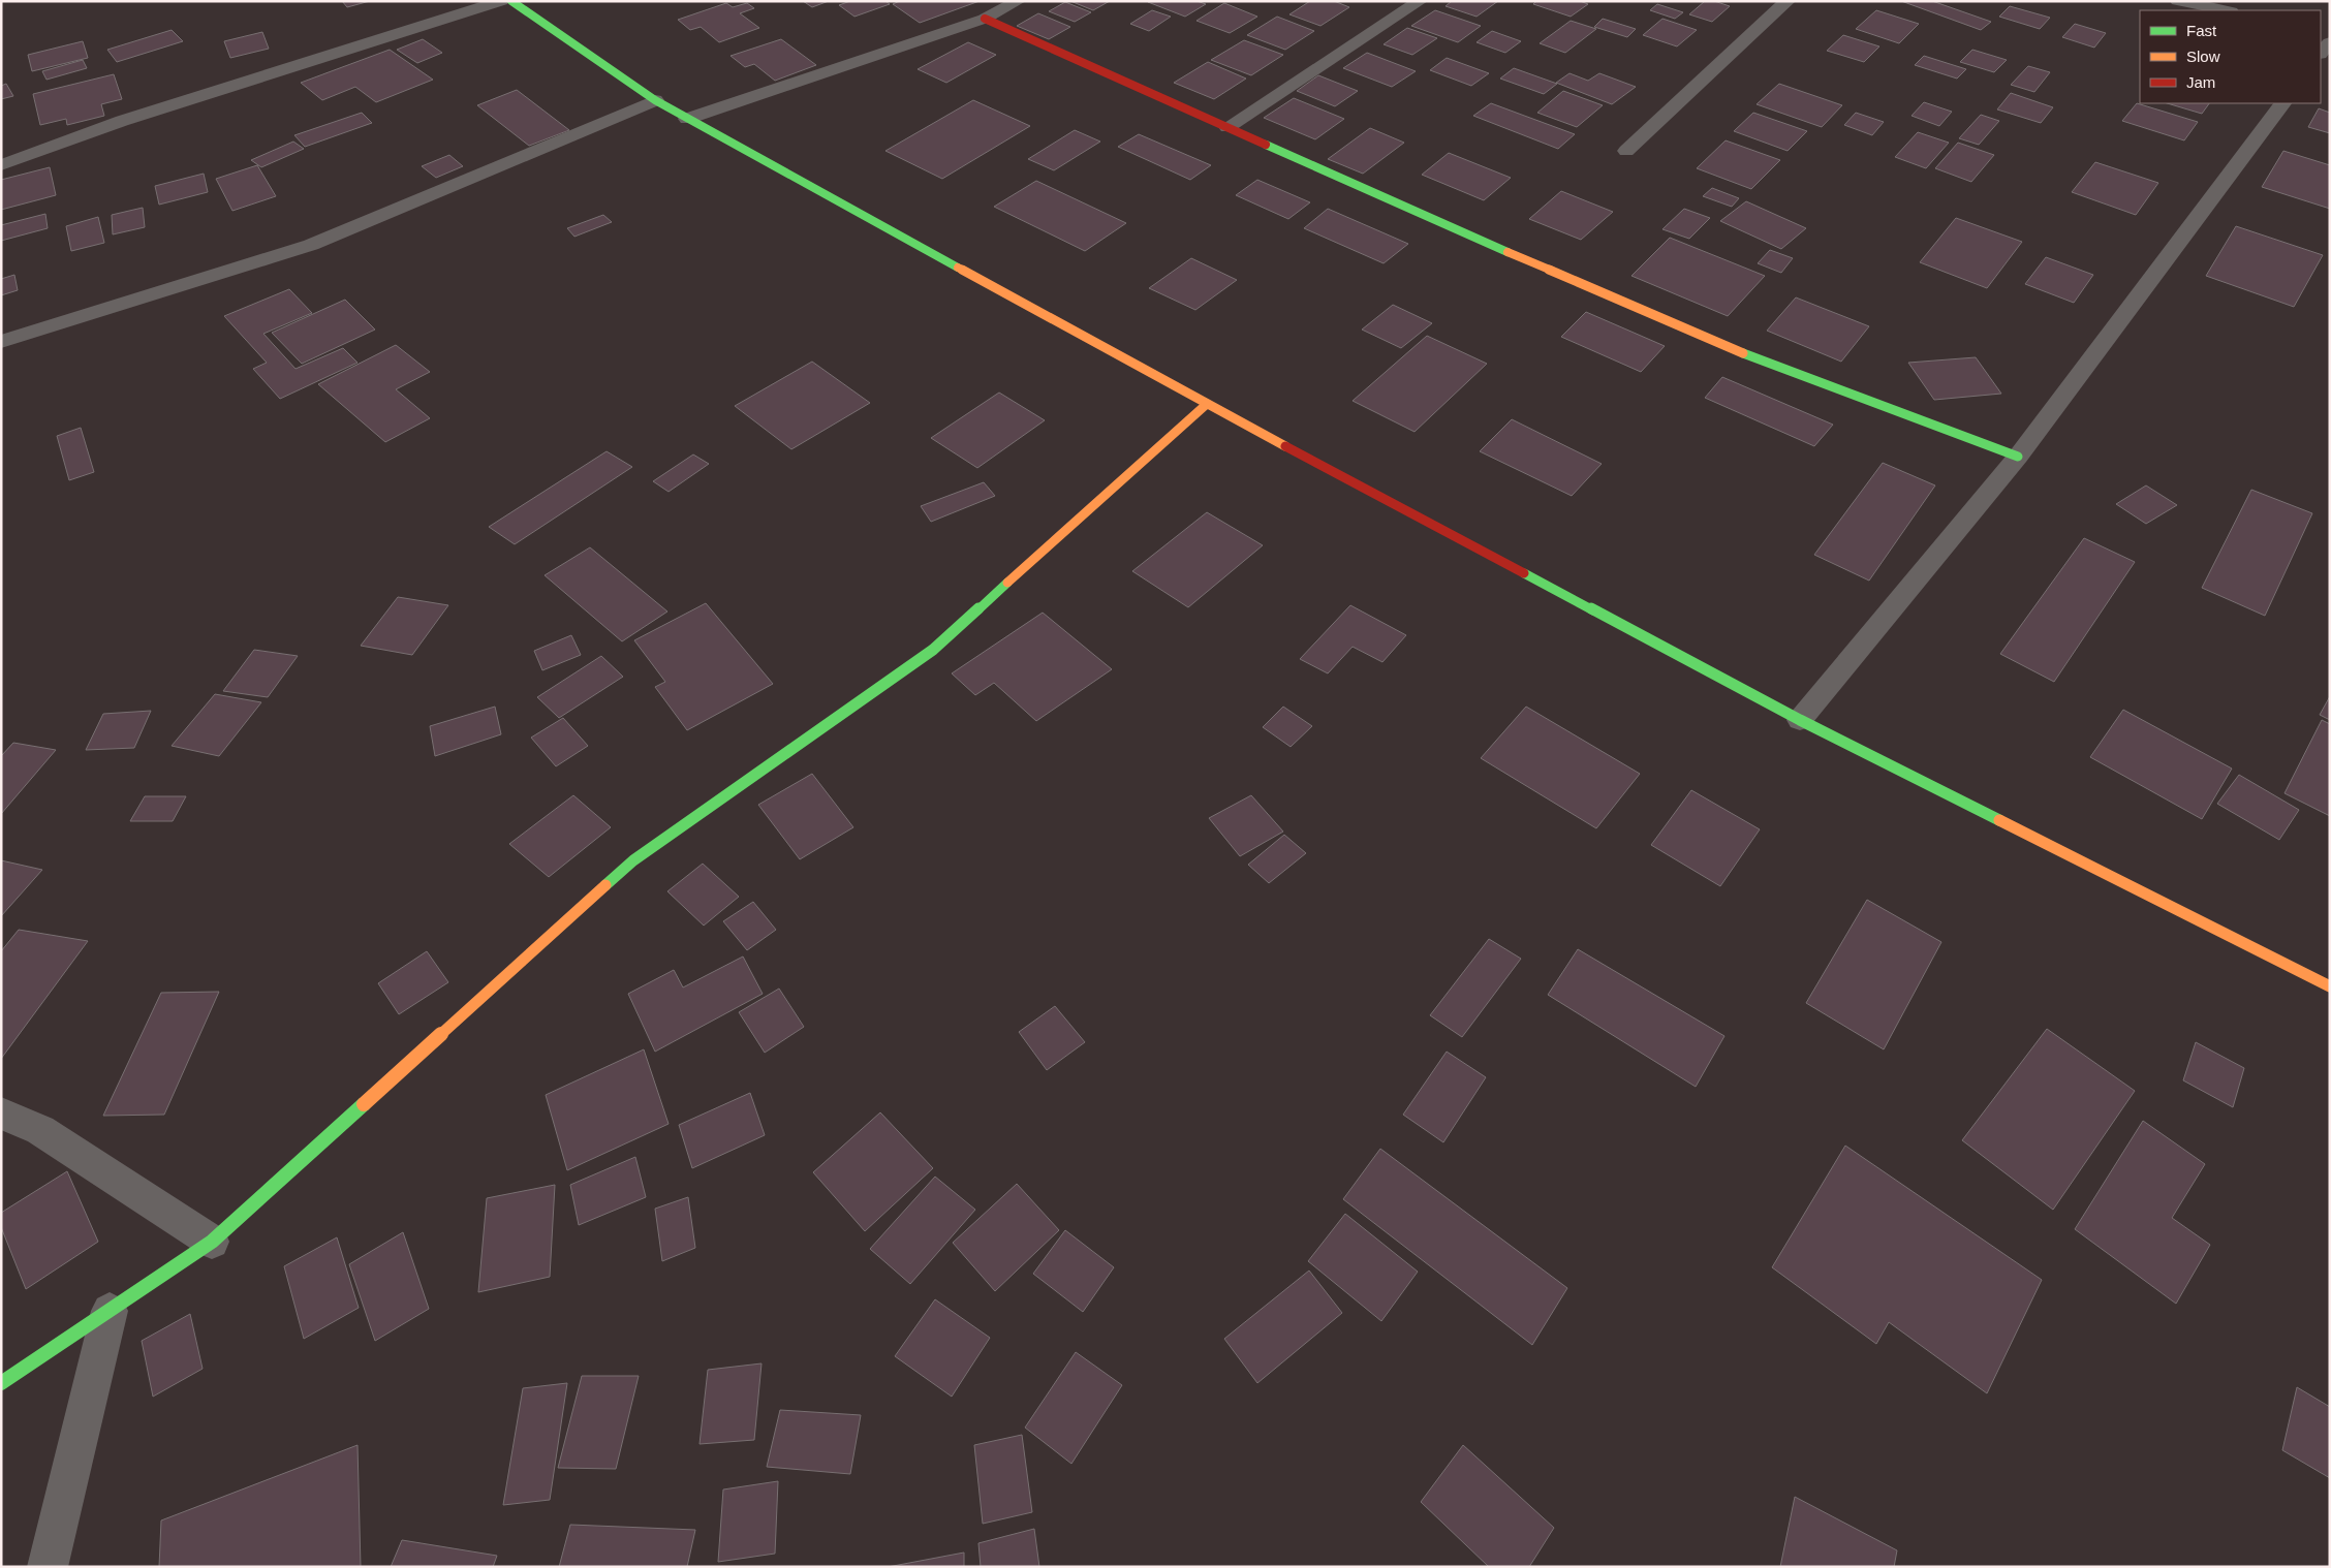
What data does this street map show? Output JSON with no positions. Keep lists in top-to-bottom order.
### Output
{
  "legend": ["Fast", "Slow", "Jam"]
}
